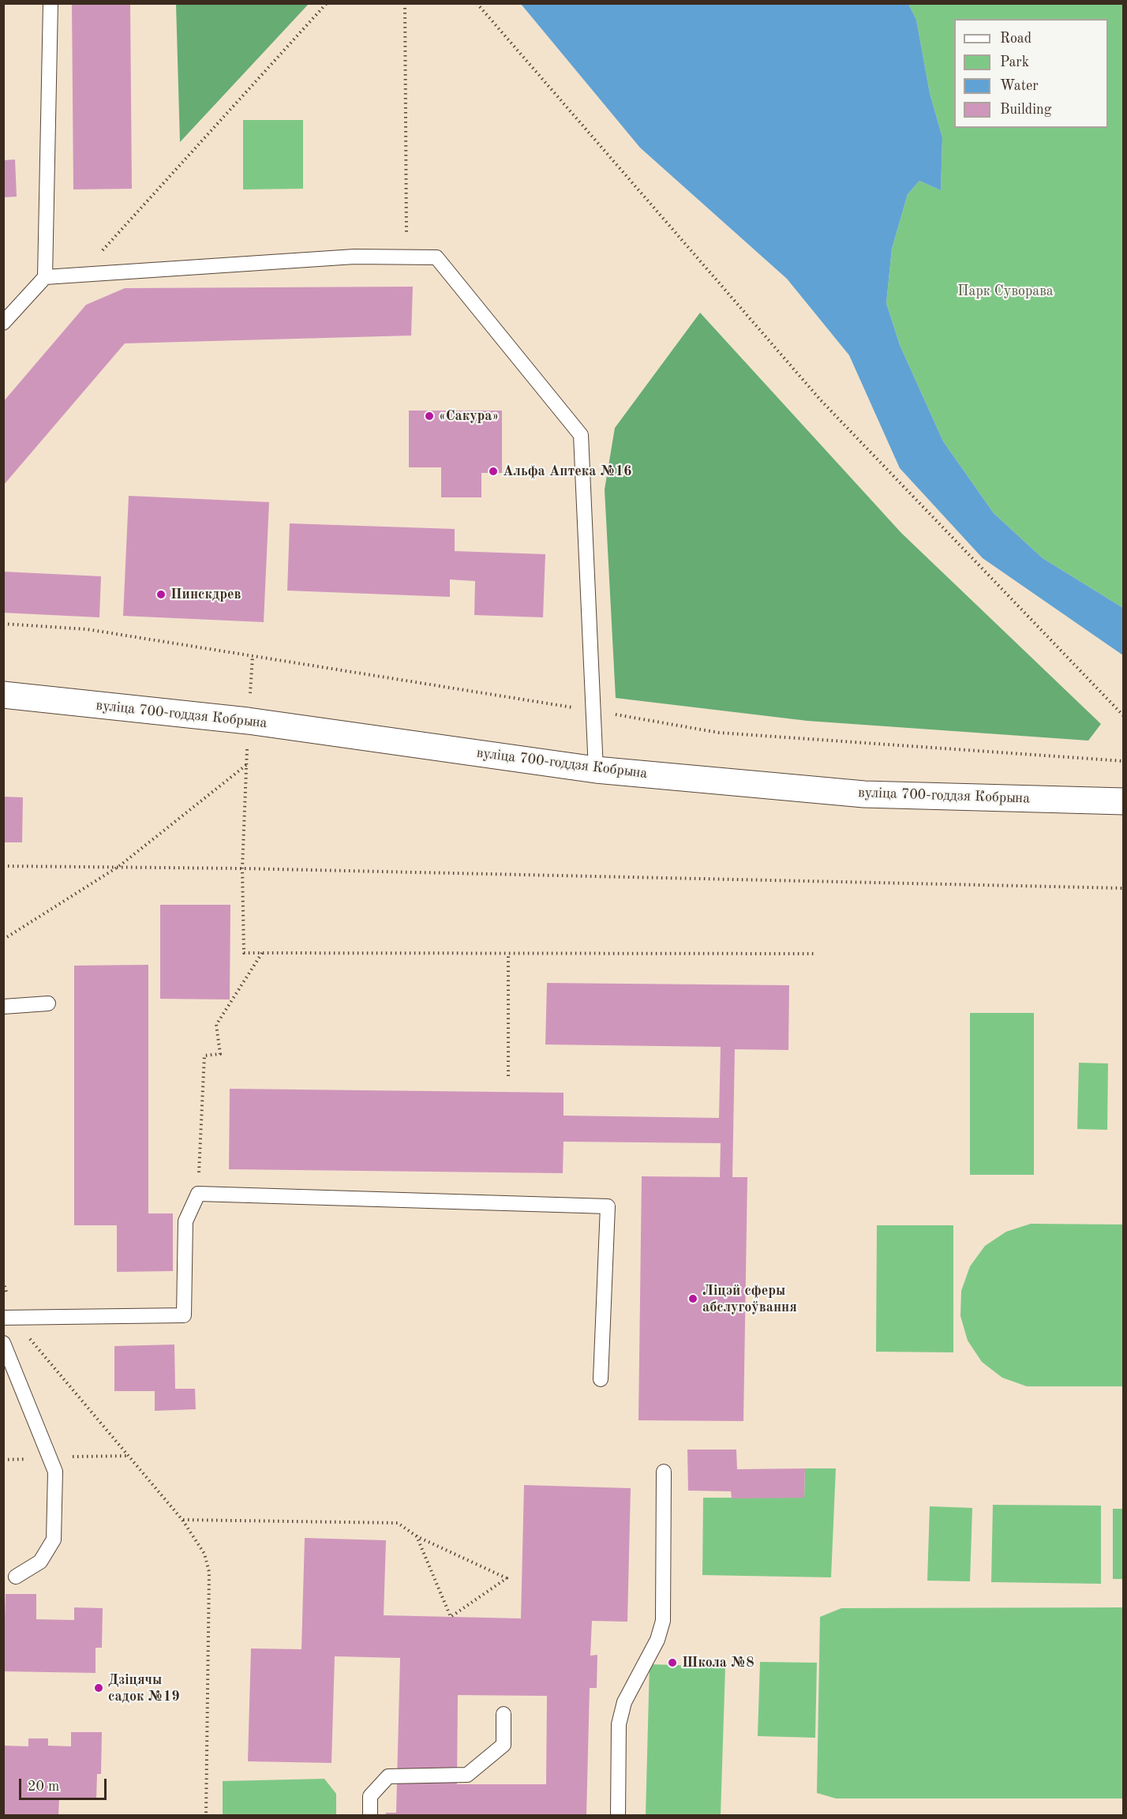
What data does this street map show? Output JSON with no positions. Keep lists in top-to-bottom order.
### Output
{
  "streets": {
    "street": ["вуліца 700-годдзя Кобрына"]
  },
  "parks": ["Парк Суворава"],
  "places": [
    "«Сакура»",
    "Альфа Аптека №16",
    "Пинскдрев",
    "Ліцэй сферы абслугоўвання",
    "Школа №8",
    "Дзіцячы садок №19"
  ],
  "legend": [
    "Road",
    "Park",
    "Water",
    "Building"
  ],
  "scale_bar": "20 m"
}
